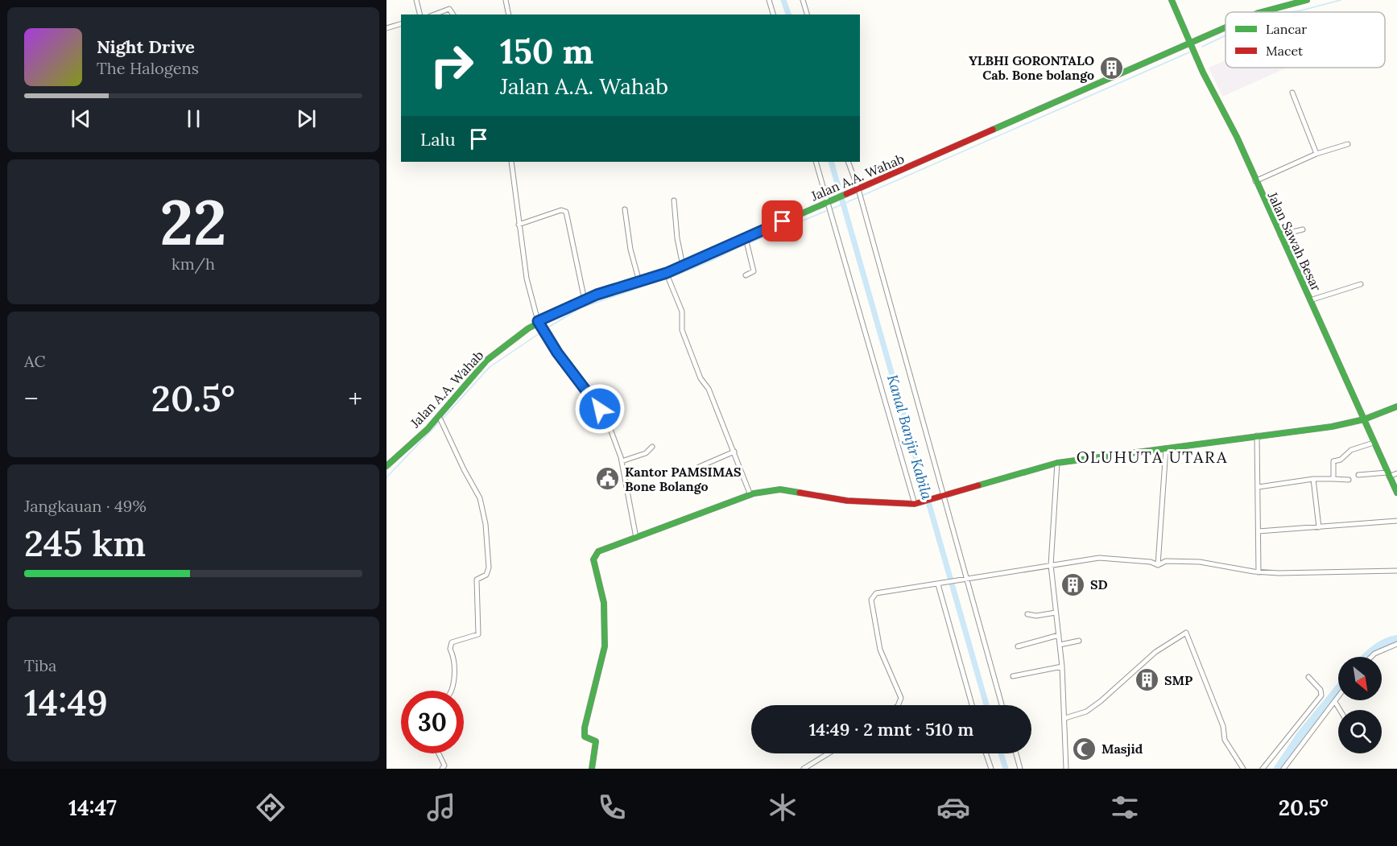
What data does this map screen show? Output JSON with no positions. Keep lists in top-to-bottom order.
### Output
{
  "streets": {
    "street": ["Jalan A.A. Wahab", "Jalan Sawah Besar"]
  },
  "crossings": [
    ["Jalan A.A. Wahab", "Jalan Sawah Besar"]
  ],
  "districts": ["OLUHUTA UTARA"],
  "water": ["Kanal Banjir Kabila"],
  "places": {
    "building": ["YLBHI GORONTALO Cab. Bone bolango", "SD", "SMP"],
    "public building": ["Kantor PAMSIMAS Bone Bolango"],
    "mosque": ["Masjid"]
  },
  "legend": ["Lancar", "Macet"],
  "north": "bottom right",
  "page": {
    "turn": ["150 m", "Jalan A.A. Wahab"],
    "song": ["Night Drive", "The Halogens"],
    "then": "Lalu",
    "tile": [
      ["22", "km/h"],
      "AC",
      ["Jangkauan · 49%", "245 km"],
      ["Tiba", "14:49"]
    ],
    "heat": ["−", "20.5°", "+"],
    "limit": "30",
    "trip": "14:49 · 2 mnt · 510 m",
    "tabs": ["14:47", "20.5°"]
  }
}
